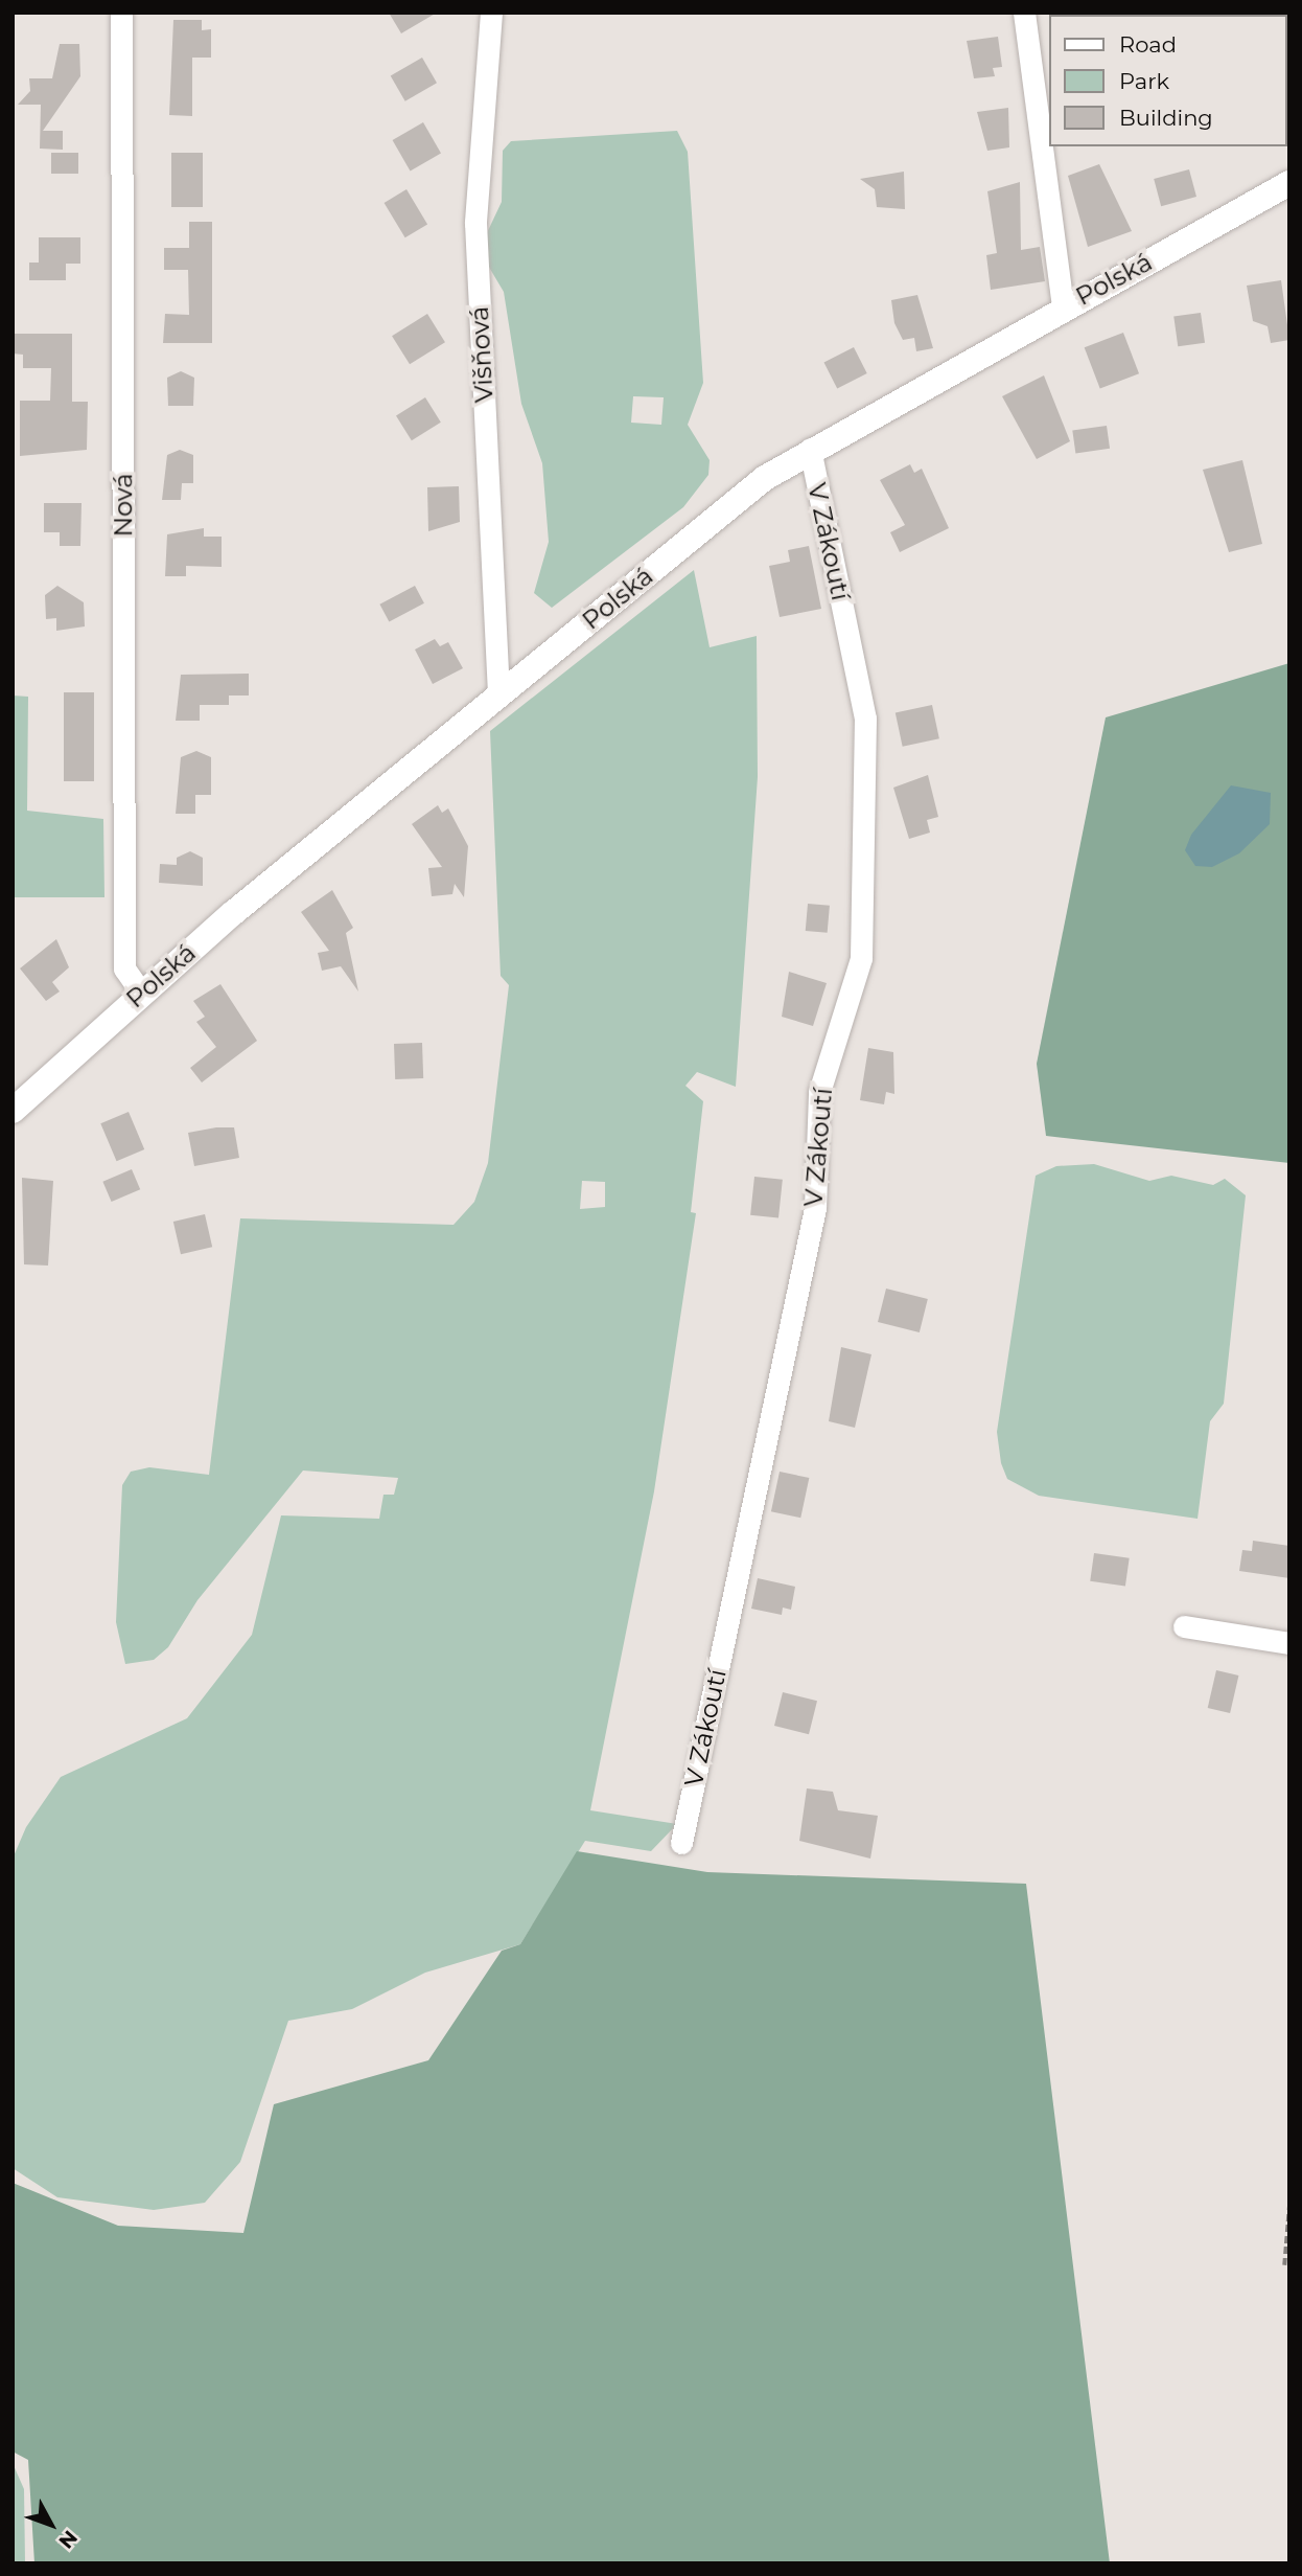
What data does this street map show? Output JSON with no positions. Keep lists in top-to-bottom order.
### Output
{
  "streets": {
    "street": [
      "Polská",
      "Višňová",
      "Nová",
      "V Zákoutí"
    ]
  },
  "crossings": [
    ["Polská", "Višňová"],
    ["Polská", "Nová"],
    ["Polská", "V Zákoutí"]
  ],
  "legend": ["Road", "Park", "Building"],
  "north": "bottom right"
}
